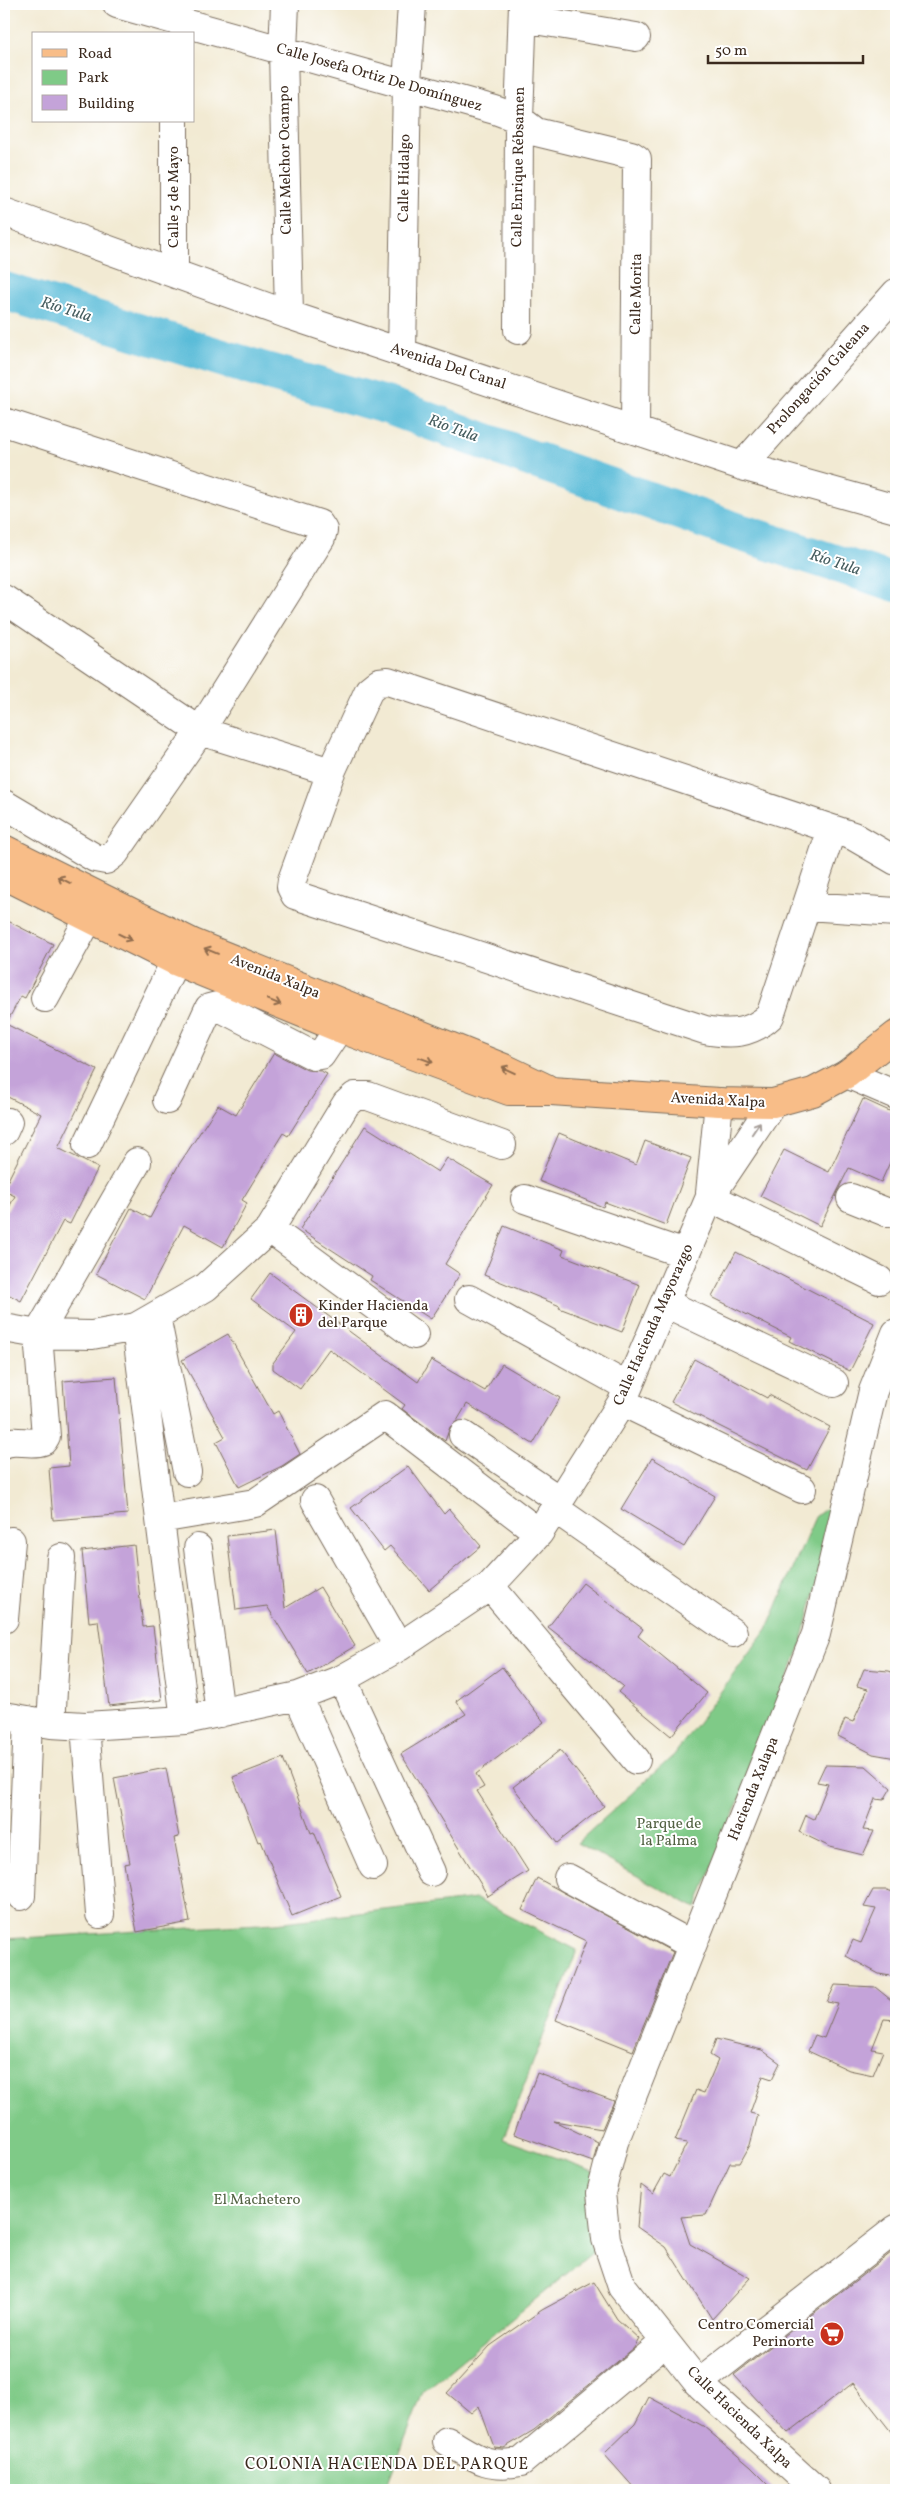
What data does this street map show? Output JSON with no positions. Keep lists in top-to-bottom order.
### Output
{
  "streets": {
    "main road": ["Avenida Xalpa"],
    "street": [
      "Calle Josefa Ortiz De Domínguez",
      "Calle Melchor Ocampo",
      "Calle Enrique Rébsamen",
      "Calle Hidalgo",
      "Calle 5 de Mayo",
      "Calle Morita",
      "Avenida Del Canal",
      "Prolongación Galeana",
      "Calle Hacienda Mayorazgo",
      "Hacienda Xalapa",
      "Calle Hacienda Xalpa"
    ]
  },
  "crossings": [
    ["Calle Josefa Ortiz De Domínguez", "Calle Melchor Ocampo"],
    ["Calle Josefa Ortiz De Domínguez", "Calle Enrique Rébsamen"],
    ["Calle Josefa Ortiz De Domínguez", "Calle Hidalgo"],
    ["Calle Josefa Ortiz De Domínguez", "Calle Morita"],
    ["Calle Melchor Ocampo", "Avenida Del Canal"],
    ["Calle Hidalgo", "Avenida Del Canal"],
    ["Calle 5 de Mayo", "Avenida Del Canal"],
    ["Calle Morita", "Avenida Del Canal"],
    ["Avenida Del Canal", "Prolongación Galeana"],
    ["Avenida Xalpa", "Calle Hacienda Mayorazgo"],
    ["Hacienda Xalapa", "Calle Hacienda Xalpa"]
  ],
  "districts": ["COLONIA HACIENDA DEL PARQUE"],
  "water": ["Río Tula"],
  "parks": ["Parque de la Palma", "El Machetero"],
  "places": {
    "building": ["Kinder Hacienda del Parque"],
    "supermarket": ["Centro Comercial Perinorte"]
  },
  "legend": ["Road", "Park", "Building"],
  "scale_bar": "50 m"
}
